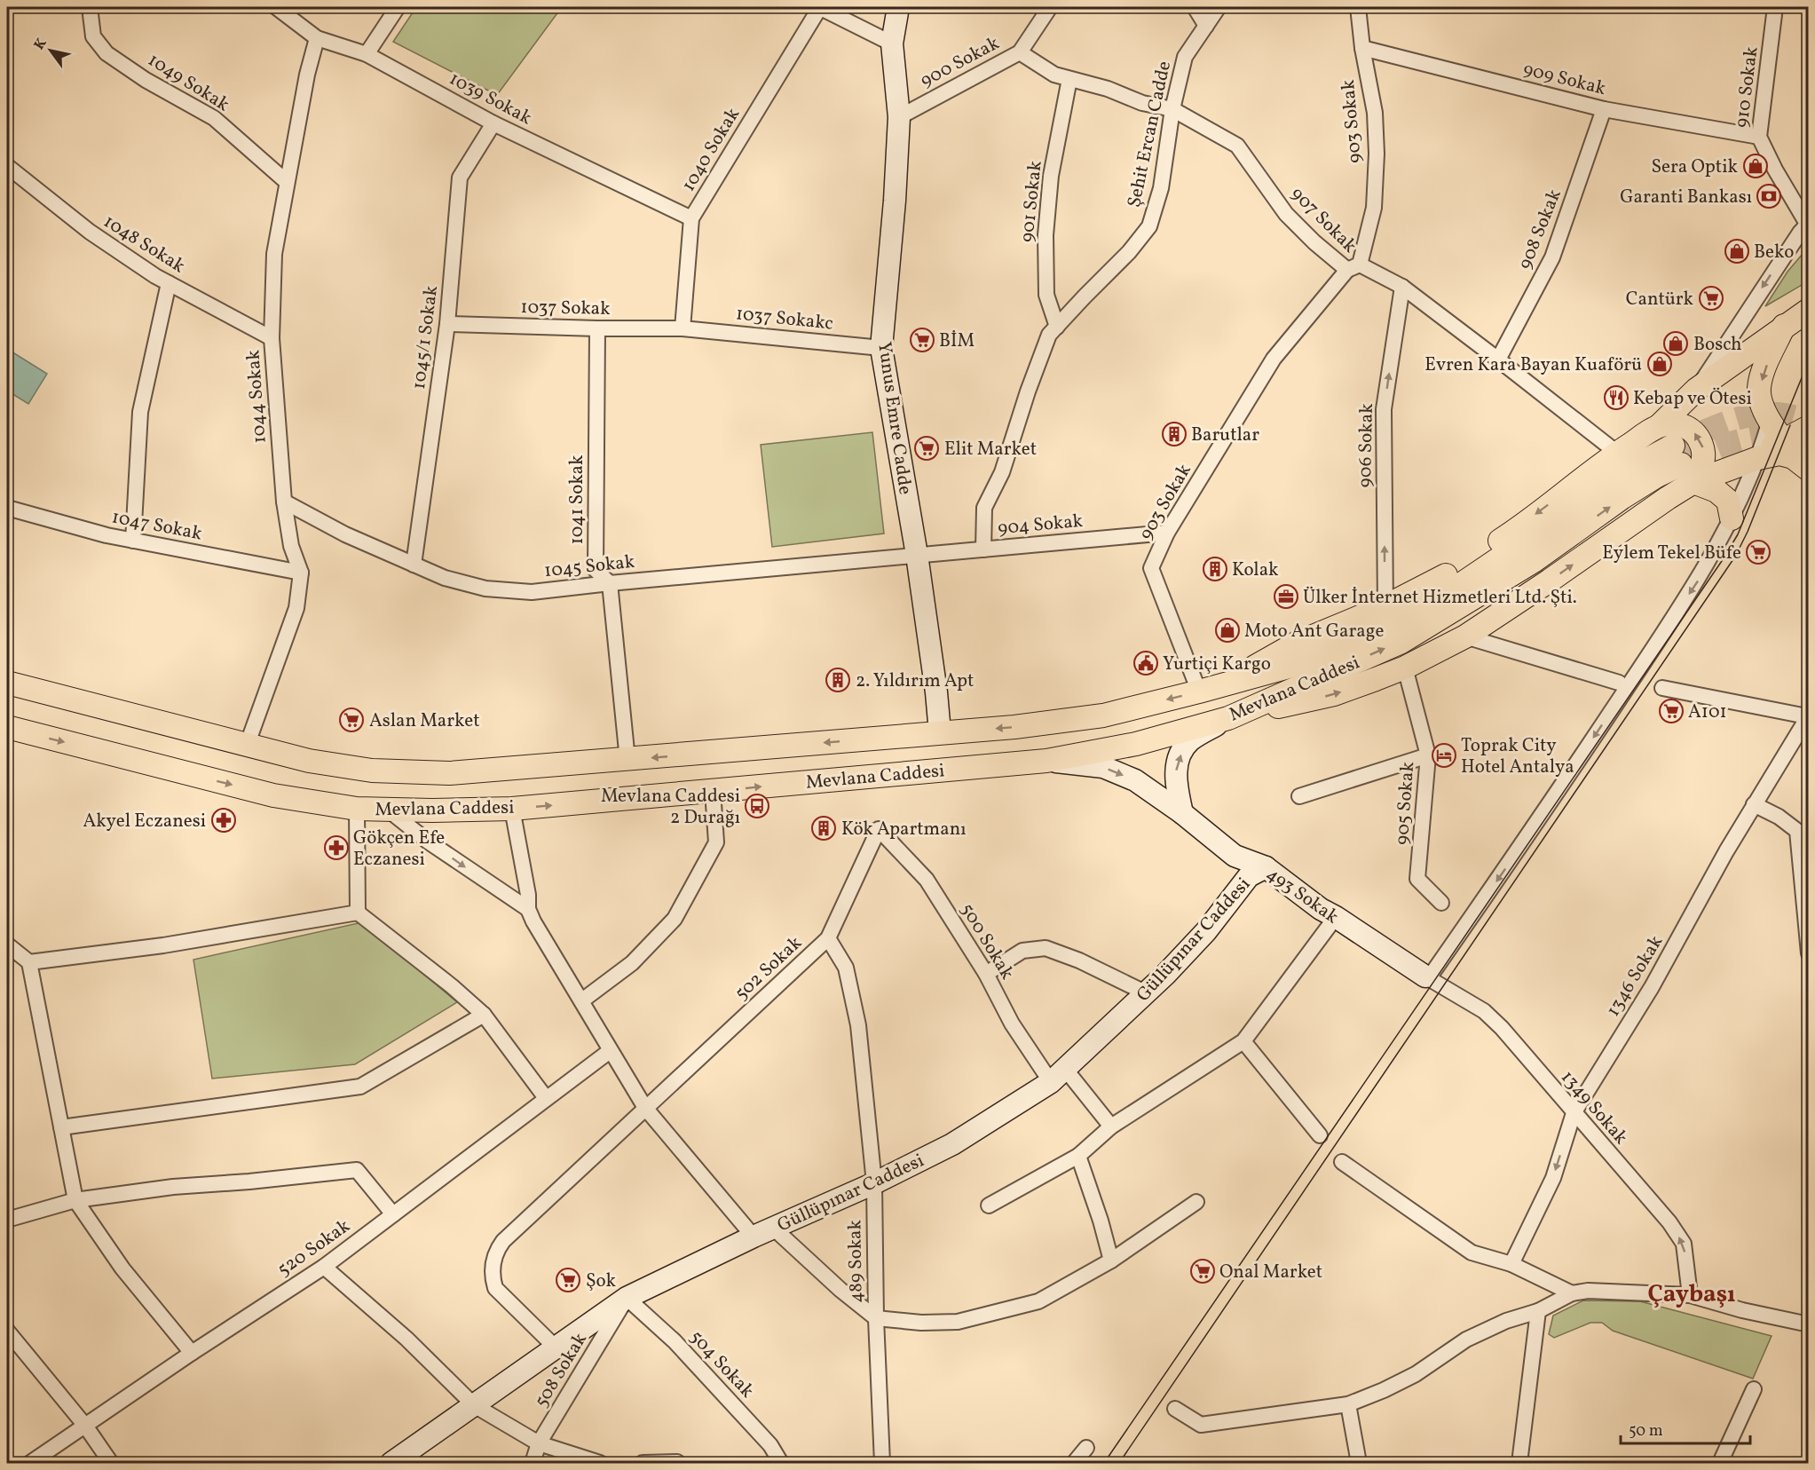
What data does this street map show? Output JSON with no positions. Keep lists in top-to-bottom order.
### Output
{
  "streets": {
    "main road": ["Mevlana Caddesi"],
    "street": [
      "900 Sokak",
      "909 Sokak",
      "1049 Sokak",
      "910 Sokak",
      "1039 Sokak",
      "903 Sokak",
      "Şehit Ercan Cadde",
      "1040 Sokak",
      "901 Sokak",
      "907 Sokak",
      "908 Sokak",
      "1048 Sokak",
      "1037 Sokak",
      "1037 Sokakc",
      "1045/1 Sokak",
      "1044 Sokak",
      "Yunus Emre Cadde",
      "906 Sokak",
      "1041 Sokak",
      "904 Sokak",
      "1047 Sokak",
      "1045 Sokak",
      "905 Sokak",
      "493 Sokak",
      "Güllüpınar Caddesi",
      "500 Sokak",
      "502 Sokak",
      "1346 Sokak",
      "1349 Sokak",
      "520 Sokak",
      "489 Sokak",
      "504 Sokak",
      "508 Sokak"
    ]
  },
  "crossings": [
    ["900 Sokak", "907 Sokak"],
    ["900 Sokak", "Yunus Emre Cadde"],
    ["909 Sokak", "910 Sokak"],
    ["909 Sokak", "903 Sokak"],
    ["909 Sokak", "908 Sokak"],
    ["1049 Sokak", "1044 Sokak"],
    ["1039 Sokak", "1040 Sokak"],
    ["1039 Sokak", "1045/1 Sokak"],
    ["1039 Sokak", "1044 Sokak"],
    ["903 Sokak", "907 Sokak"],
    ["903 Sokak", "904 Sokak"],
    ["903 Sokak", "Mevlana Caddesi"],
    ["Şehit Ercan Cadde", "901 Sokak"],
    ["Şehit Ercan Cadde", "907 Sokak"],
    ["Şehit Ercan Cadde", "904 Sokak"],
    ["1040 Sokak", "1037 Sokak"],
    ["1040 Sokak", "1037 Sokakc"],
    ["901 Sokak", "907 Sokak"],
    ["907 Sokak", "908 Sokak"],
    ["907 Sokak", "906 Sokak"],
    ["1048 Sokak", "1044 Sokak"],
    ["1037 Sokak", "1037 Sokakc"],
    ["1037 Sokak", "1045/1 Sokak"],
    ["1037 Sokak", "1041 Sokak"],
    ["1037 Sokakc", "Yunus Emre Cadde"],
    ["1045/1 Sokak", "1045 Sokak"],
    ["1044 Sokak", "1047 Sokak"],
    ["1044 Sokak", "1045 Sokak"],
    ["1044 Sokak", "Mevlana Caddesi"],
    ["Yunus Emre Cadde", "904 Sokak"],
    ["Yunus Emre Cadde", "1045 Sokak"],
    ["Yunus Emre Cadde", "Mevlana Caddesi"],
    ["1041 Sokak", "1045 Sokak"],
    ["1041 Sokak", "Mevlana Caddesi"],
    ["904 Sokak", "1045 Sokak"],
    ["Mevlana Caddesi", "493 Sokak"],
    ["493 Sokak", "Güllüpınar Caddesi"],
    ["493 Sokak", "1349 Sokak"],
    ["Güllüpınar Caddesi", "500 Sokak"],
    ["Güllüpınar Caddesi", "502 Sokak"],
    ["Güllüpınar Caddesi", "489 Sokak"],
    ["Güllüpınar Caddesi", "504 Sokak"],
    ["Güllüpınar Caddesi", "508 Sokak"],
    ["500 Sokak", "502 Sokak"],
    ["502 Sokak", "489 Sokak"],
    ["1346 Sokak", "1349 Sokak"],
    ["504 Sokak", "508 Sokak"]
  ],
  "one_way": ["906 Sokak", "1349 Sokak"],
  "districts": ["Çaybaşı"],
  "places": {
    "shop": [
      "Sera Optik",
      "Beko",
      "Bosch",
      "Evren Kara Bayan Kuaförü",
      "Moto Ant Garage"
    ],
    "bank": ["Garanti Bankası"],
    "supermarket": [
      "Cantürk",
      "BİM",
      "Elit Market",
      "Eylem Tekel Büfe",
      "A101",
      "Aslan Market",
      "Onal Market",
      "Şok"
    ],
    "restaurant": ["Kebap ve Ötesi"],
    "building": [
      "Barutlar",
      "Kolak",
      "2. Yıldırım Apt",
      "Kök Apartmanı"
    ],
    "office": ["Ülker İnternet Hizmetleri Ltd. Şti."],
    "public building": ["Yurtiçi Kargo"],
    "hotel": ["Toprak City Hotel Antalya"],
    "bus stop": ["Mevlana Caddesi 2 Durağı"],
    "pharmacy": ["Akyel Eczanesi", "Gökçen Efe Eczanesi"]
  },
  "scale_bar": "50 m",
  "north": "top left"
}
